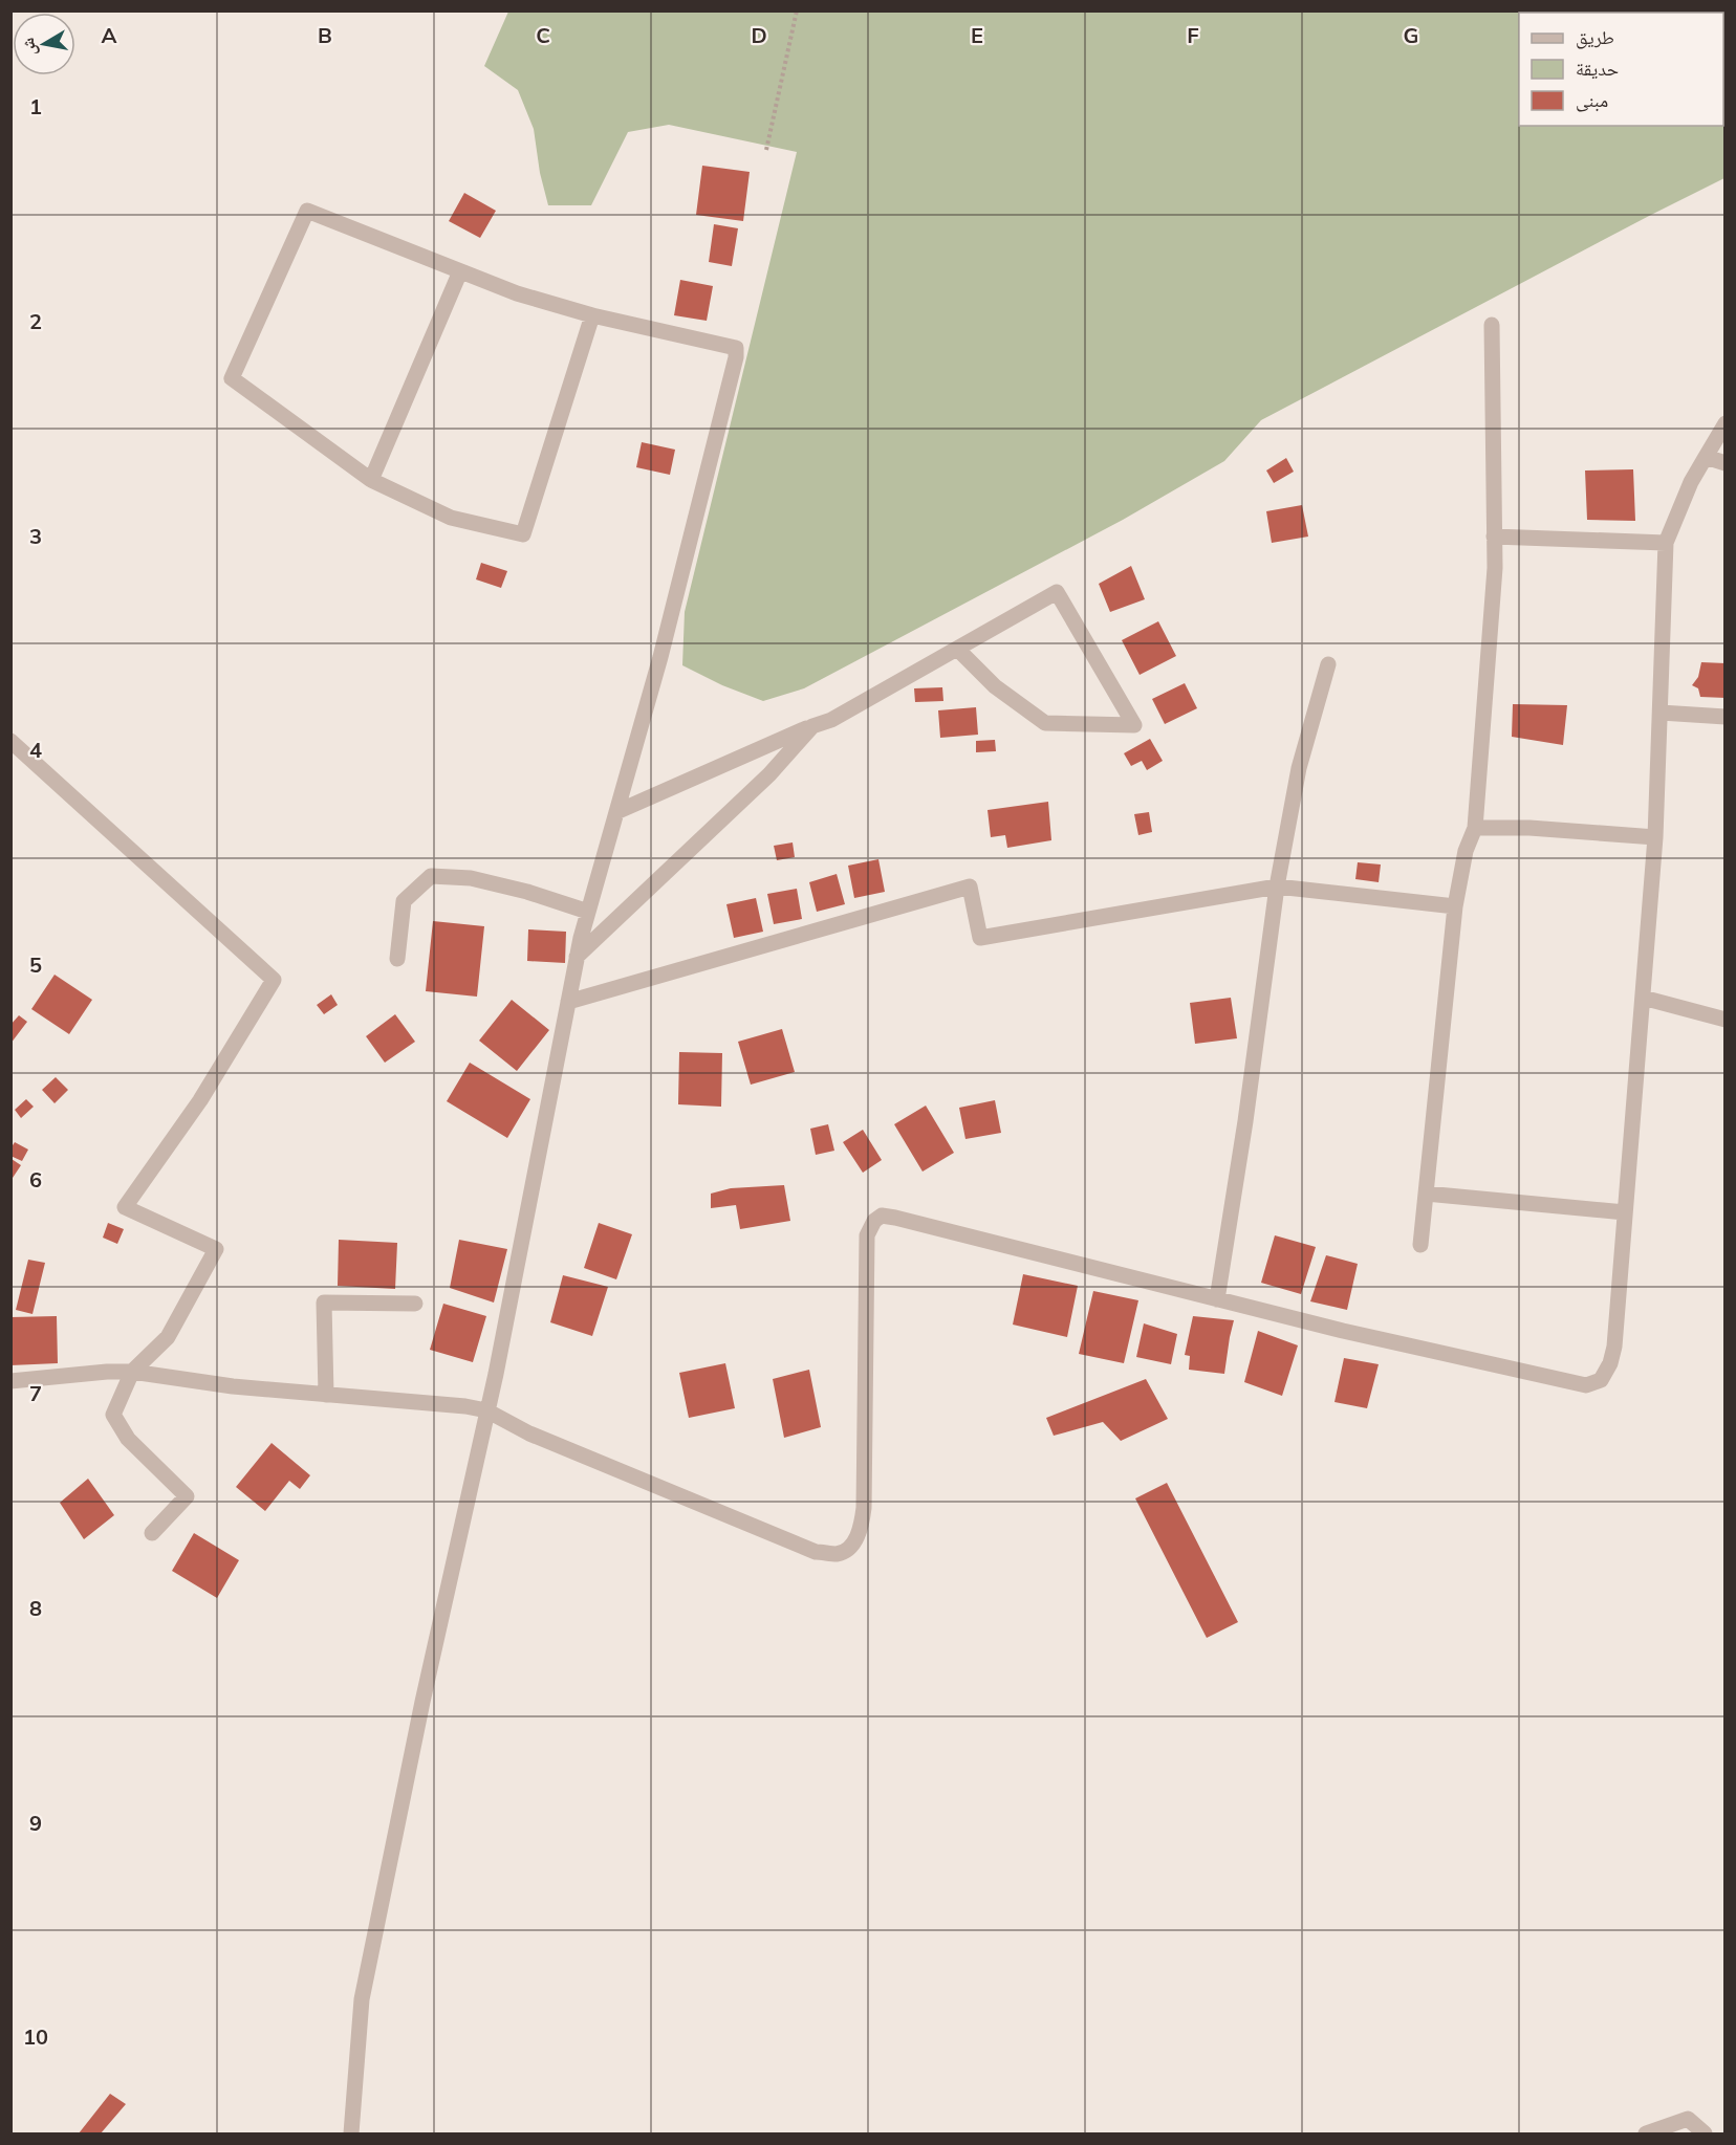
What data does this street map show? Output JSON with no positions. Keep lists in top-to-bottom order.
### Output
{
  "legend": ["طريق", "حديقة", "مبنى"],
  "north": "left",
  "grid": {
    "columns": [
      "A",
      "B",
      "C",
      "D",
      "E",
      "F",
      "G"
    ],
    "rows": [
      "1",
      "2",
      "3",
      "4",
      "5",
      "6",
      "7",
      "8",
      "9",
      "10"
    ]
  }
}
